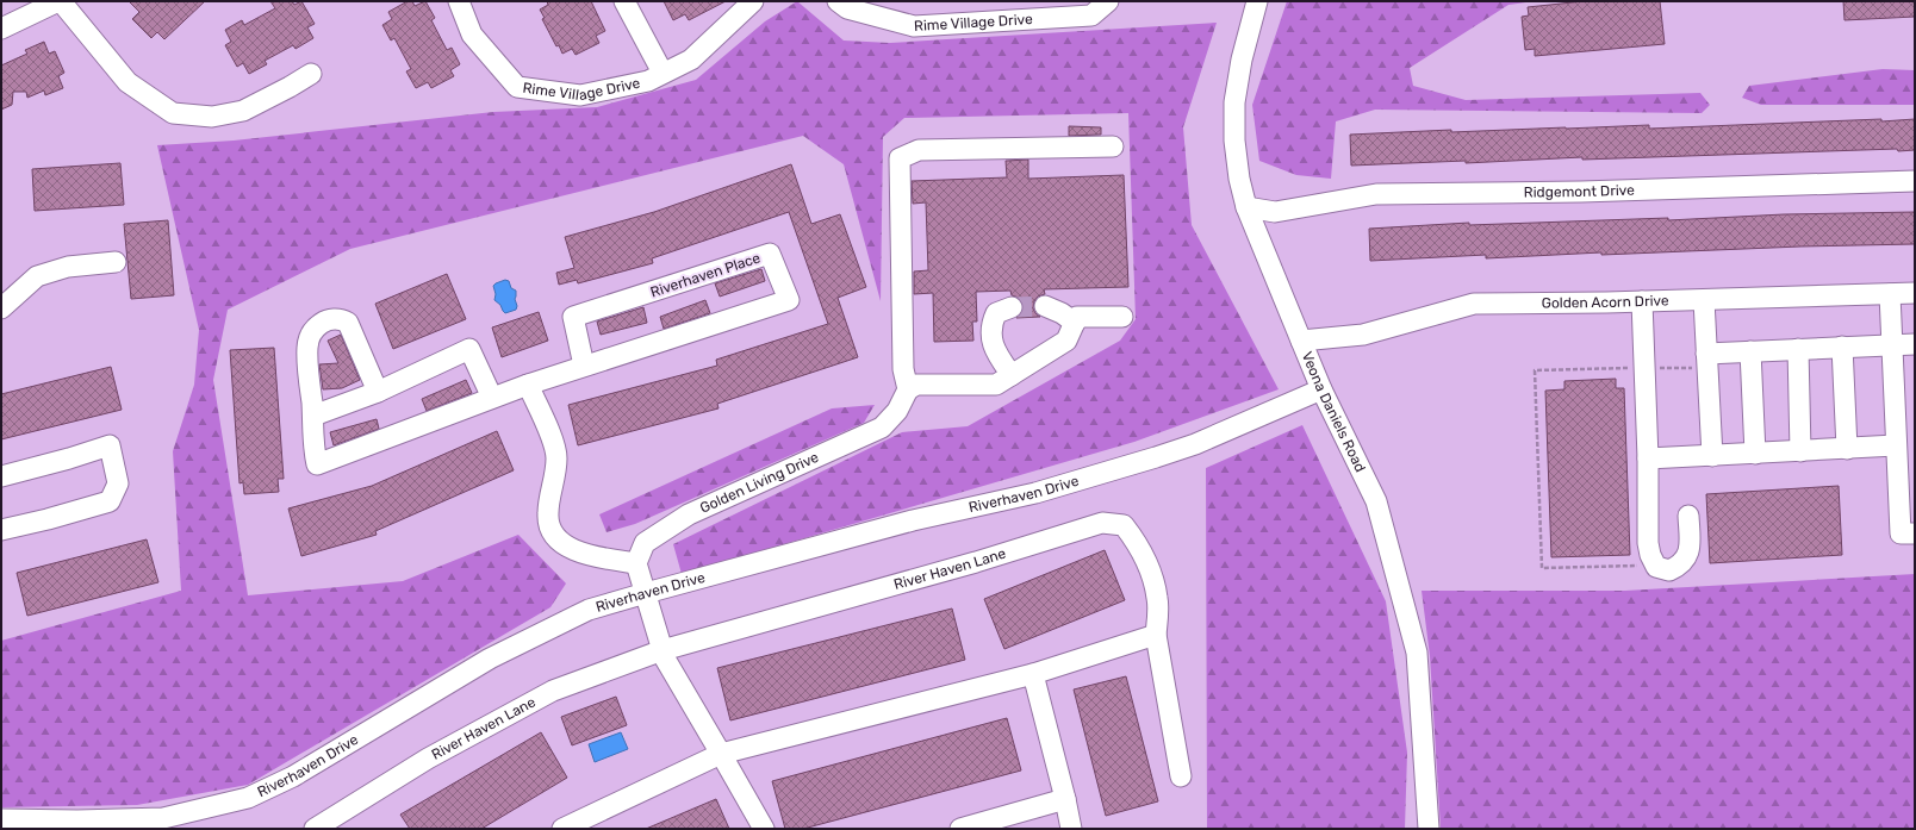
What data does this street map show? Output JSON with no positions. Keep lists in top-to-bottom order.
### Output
{
  "streets": {
    "street": [
      "Rime Village Drive",
      "Ridgemont Drive",
      "Riverhaven Place",
      "Golden Acorn Drive",
      "Veona Daniels Road",
      "Golden Living Drive",
      "Riverhaven Drive",
      "River Haven Lane"
    ]
  },
  "crossings": [
    ["Ridgemont Drive", "Veona Daniels Road"],
    ["Golden Acorn Drive", "Veona Daniels Road"],
    ["Veona Daniels Road", "Riverhaven Drive"]
  ]
}
